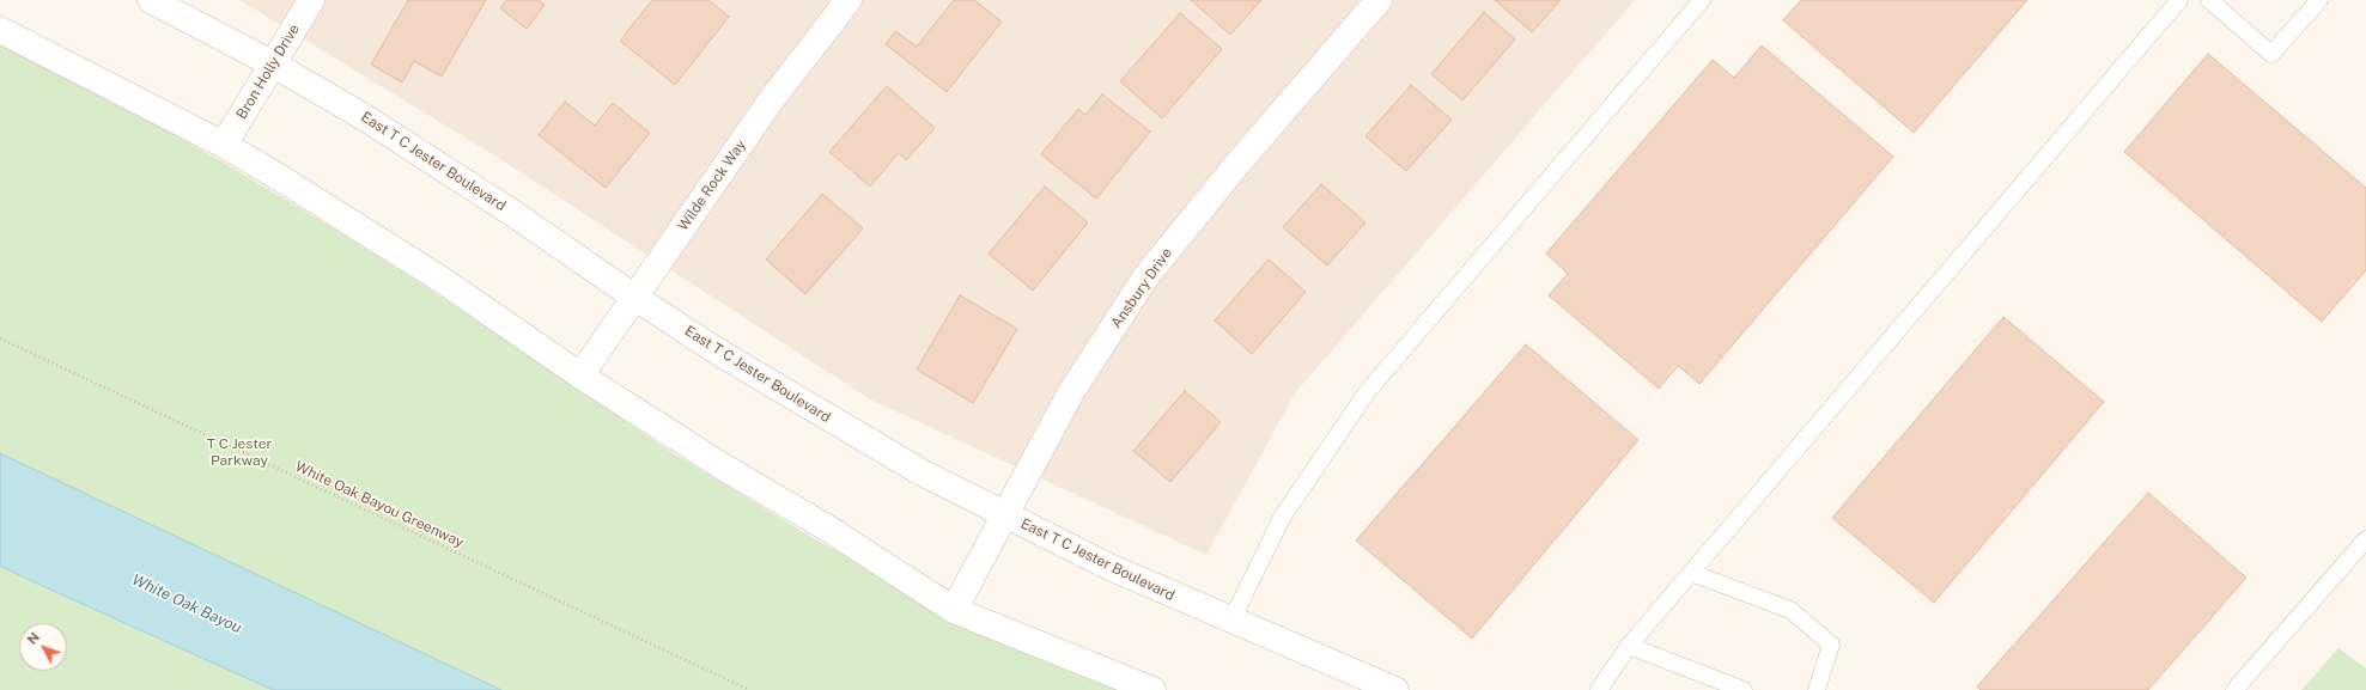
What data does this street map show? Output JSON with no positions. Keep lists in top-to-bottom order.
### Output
{
  "streets": {
    "street": [
      "Bron Holly Drive",
      "East T C Jester Boulevard",
      "Wilde Rock Way",
      "Ansbury Drive"
    ],
    "path": ["White Oak Bayou Greenway"]
  },
  "crossings": [
    ["Bron Holly Drive", "East T C Jester Boulevard"],
    ["East T C Jester Boulevard", "Wilde Rock Way"],
    ["East T C Jester Boulevard", "Ansbury Drive"]
  ],
  "water": ["White Oak Bayou"],
  "parks": ["T C Jester Parkway"],
  "north": "top left"
}
